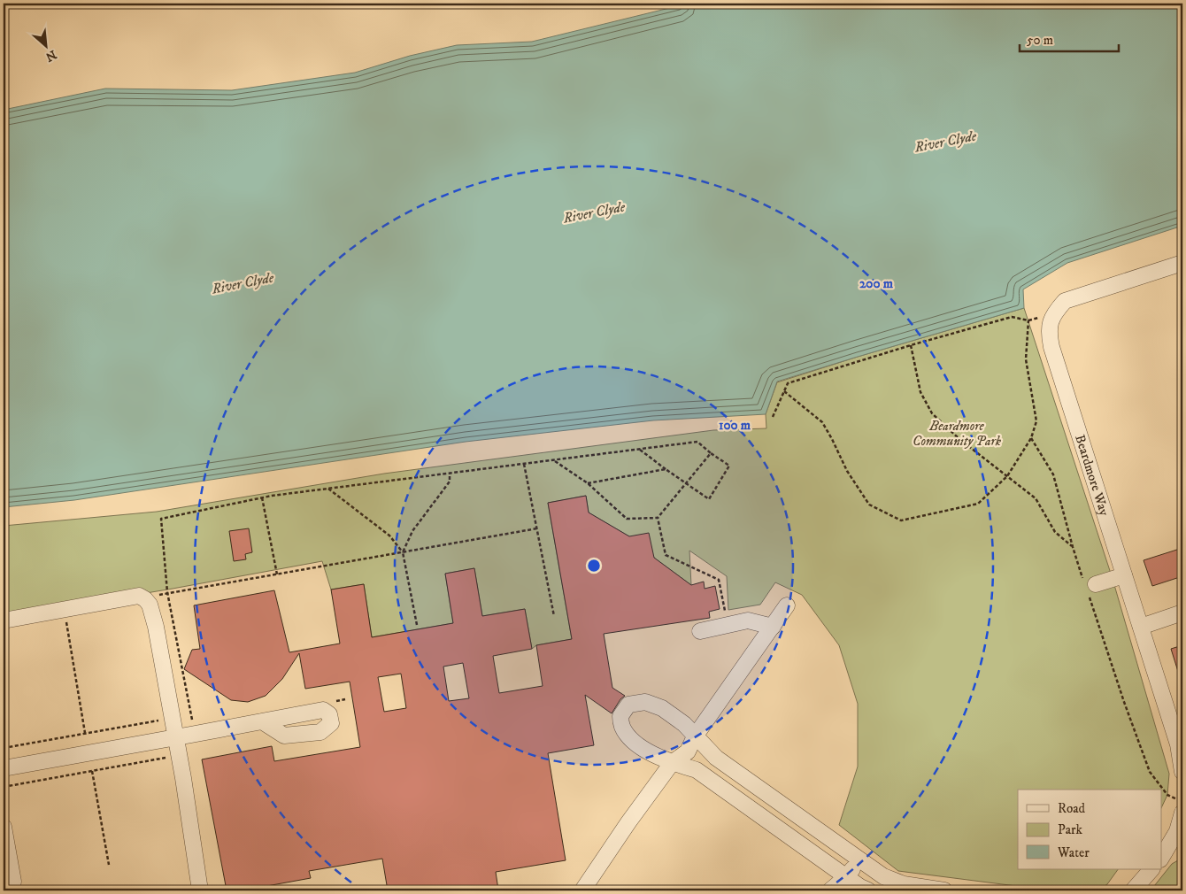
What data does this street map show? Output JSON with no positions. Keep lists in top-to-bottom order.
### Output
{
  "streets": {
    "street": ["Beardmore Way"]
  },
  "water": ["River Clyde"],
  "parks": ["Beardmore Community Park"],
  "legend": ["Road", "Park", "Water"],
  "scale_bar": "50 m",
  "north": "bottom right",
  "rings": ["200 m", "100 m"]
}
